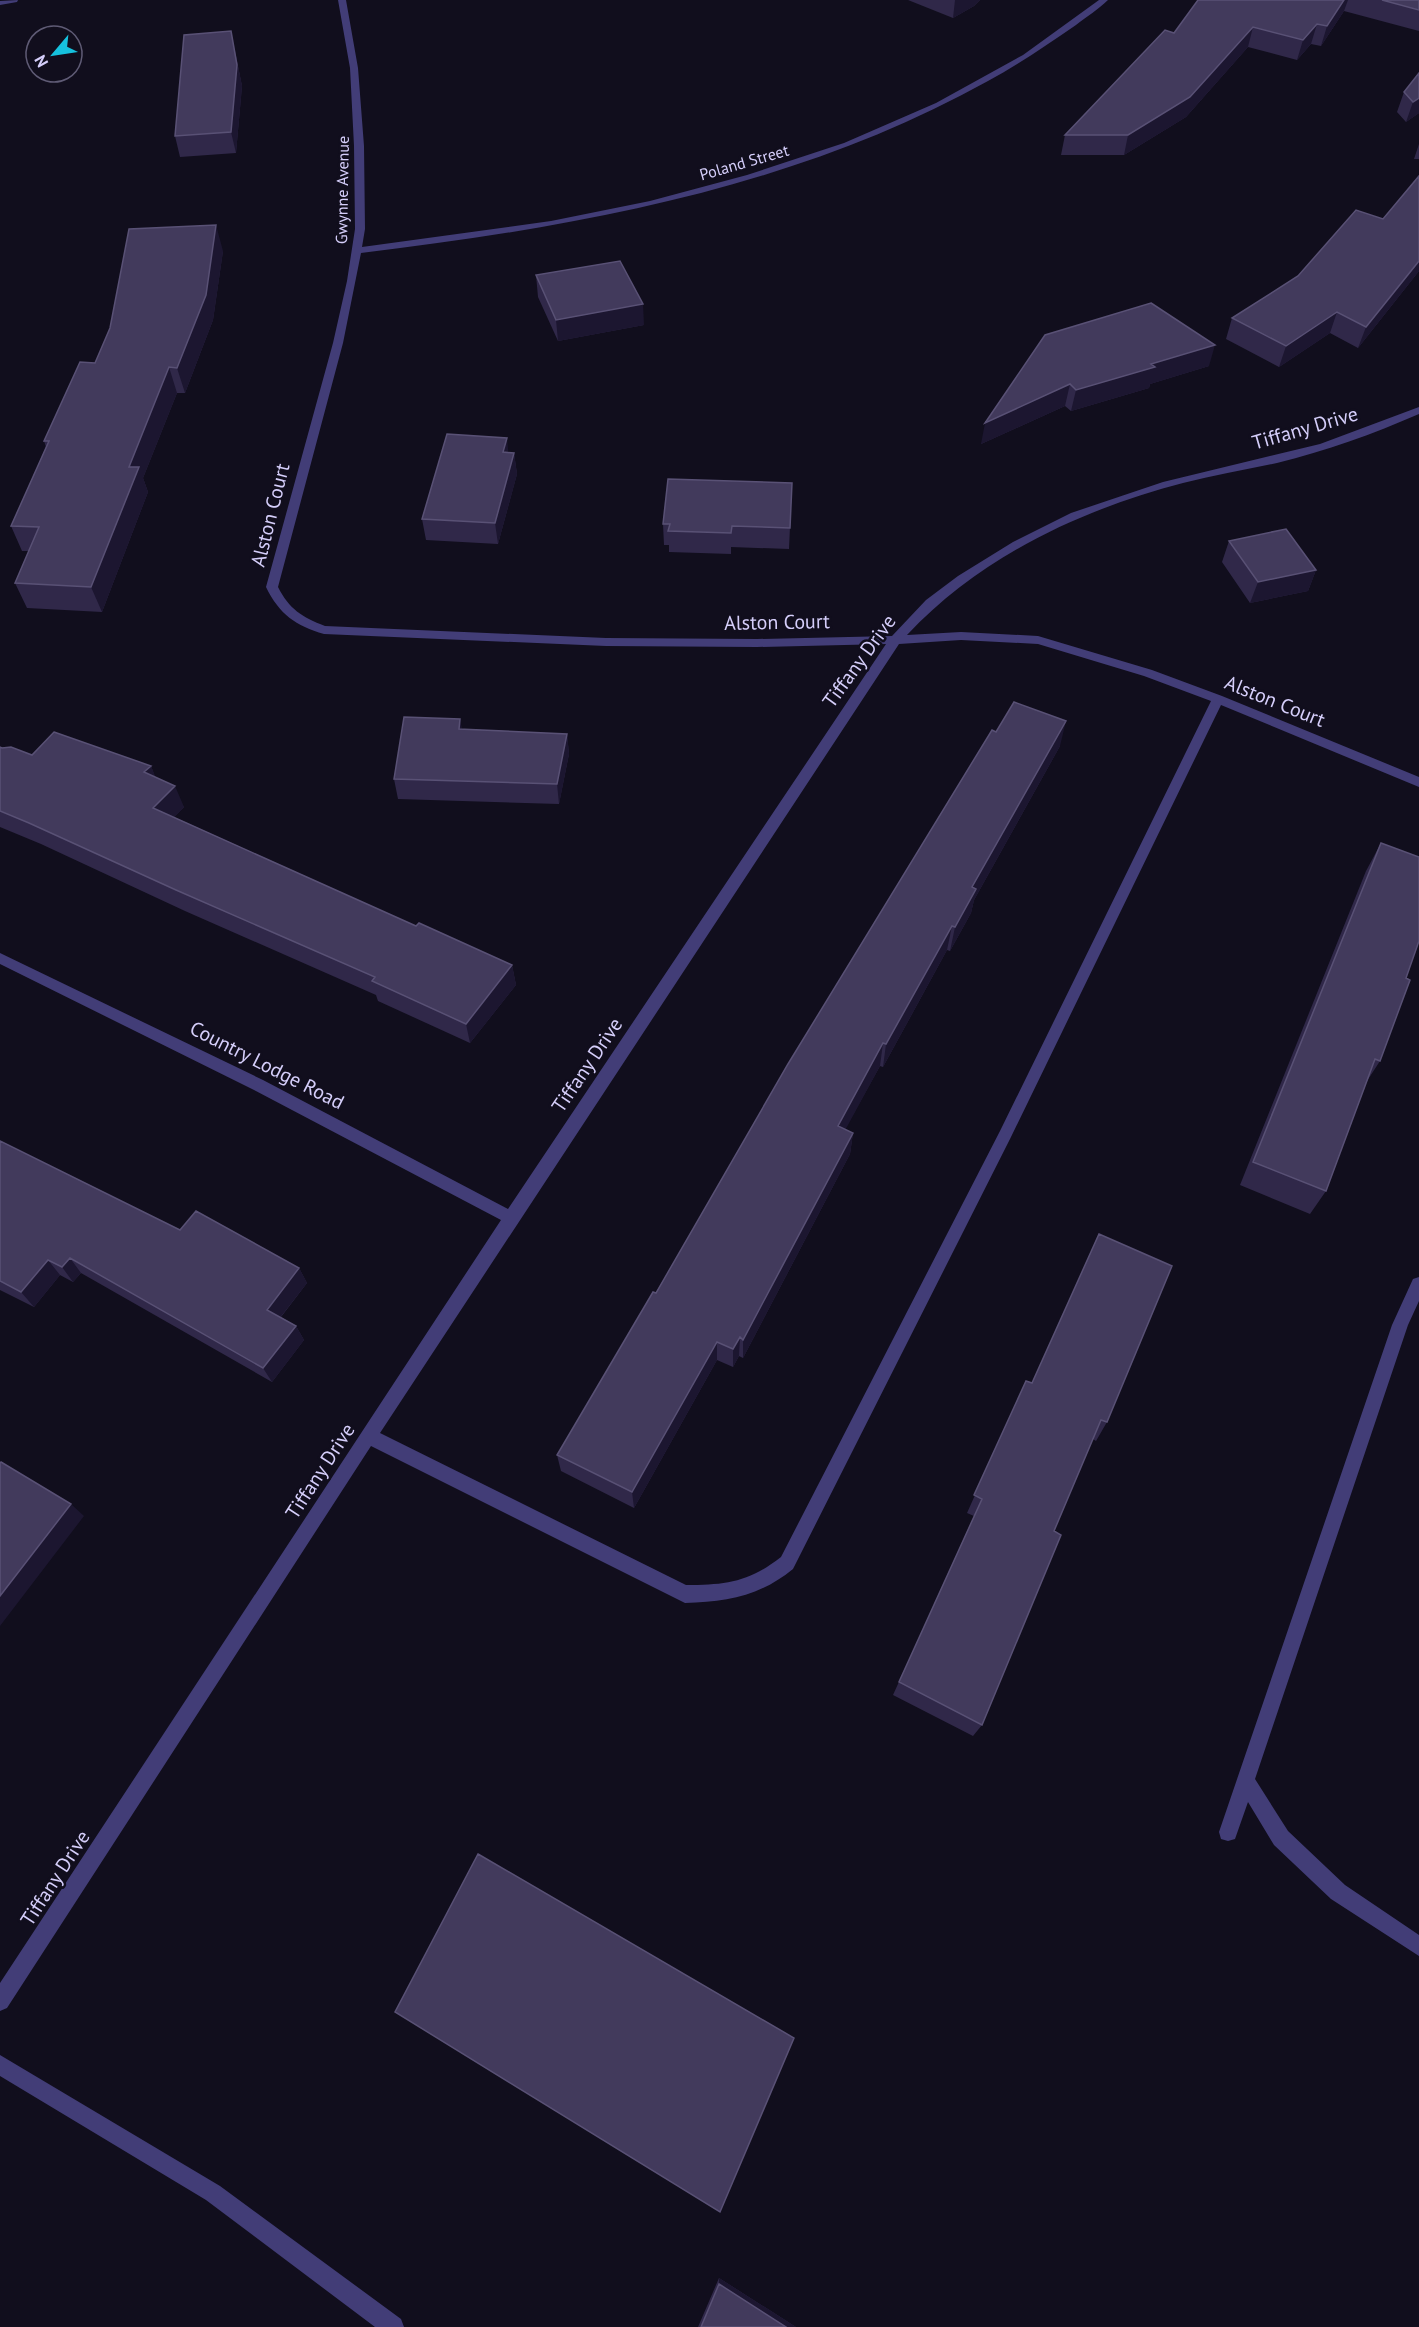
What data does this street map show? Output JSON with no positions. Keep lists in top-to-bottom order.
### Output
{
  "streets": {
    "street": [
      "Poland Street",
      "Gwynne Avenue",
      "Tiffany Drive",
      "Alston Court",
      "Country Lodge Road"
    ]
  },
  "crossings": [
    ["Poland Street", "Gwynne Avenue"],
    ["Gwynne Avenue", "Alston Court"],
    ["Tiffany Drive", "Alston Court"],
    ["Tiffany Drive", "Country Lodge Road"]
  ],
  "north": "bottom left"
}
